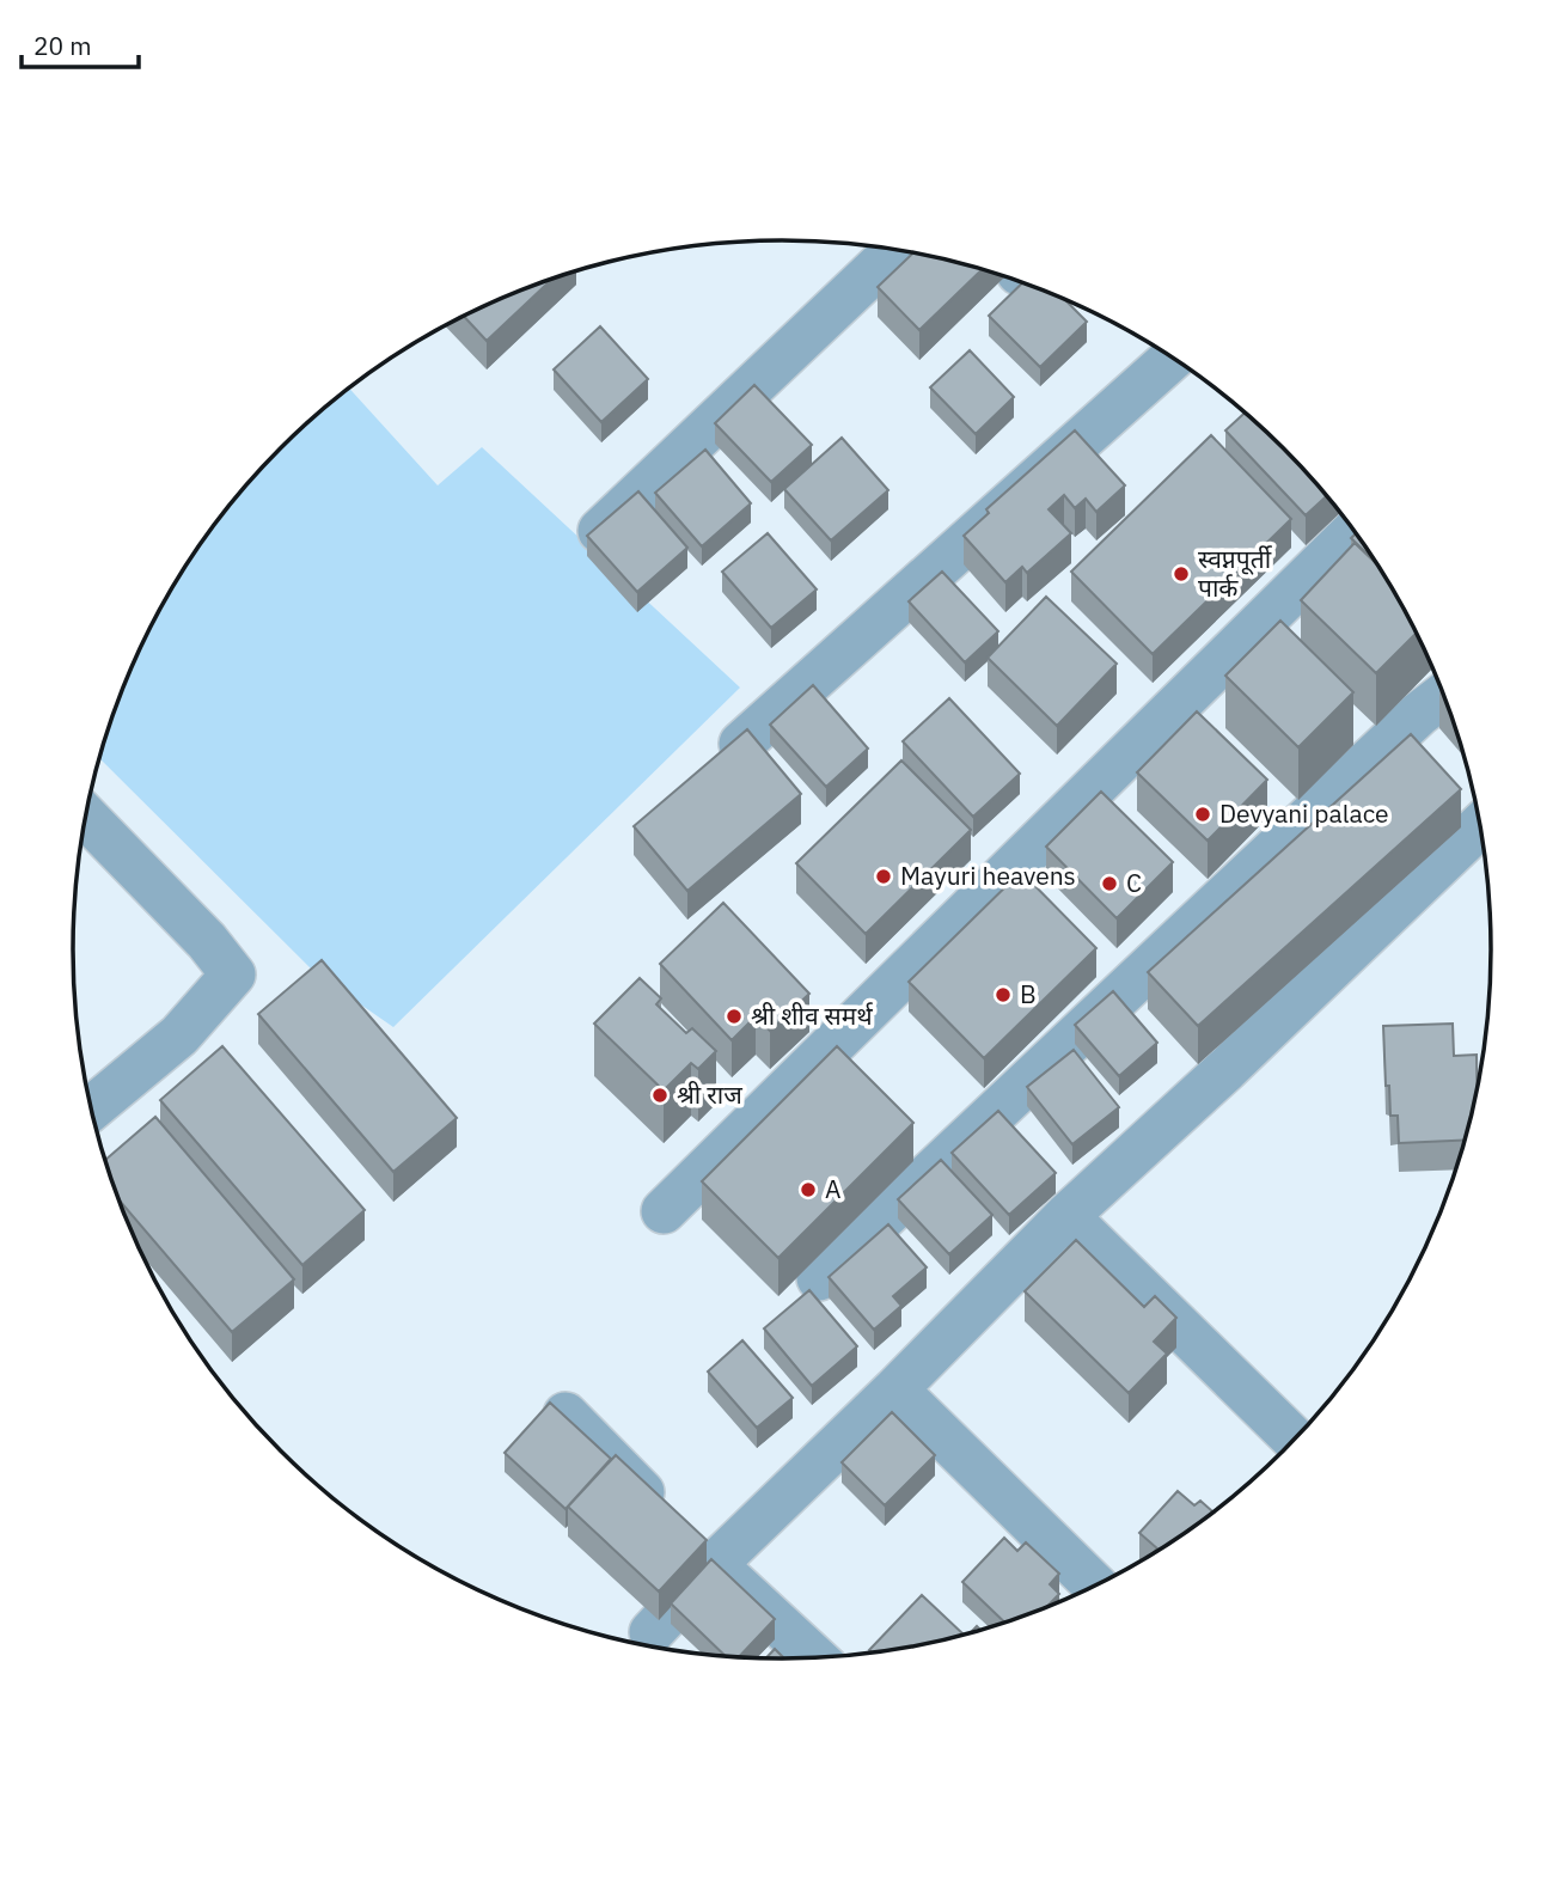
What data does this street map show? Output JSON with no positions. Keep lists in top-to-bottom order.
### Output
{
  "places": [
    "स्वप्नपूर्ती पार्क",
    "Devyani palace",
    "Mayuri heavens",
    "C",
    "B",
    "श्री शीव समर्थ",
    "श्री राज",
    "A"
  ],
  "scale_bar": "20 m"
}
